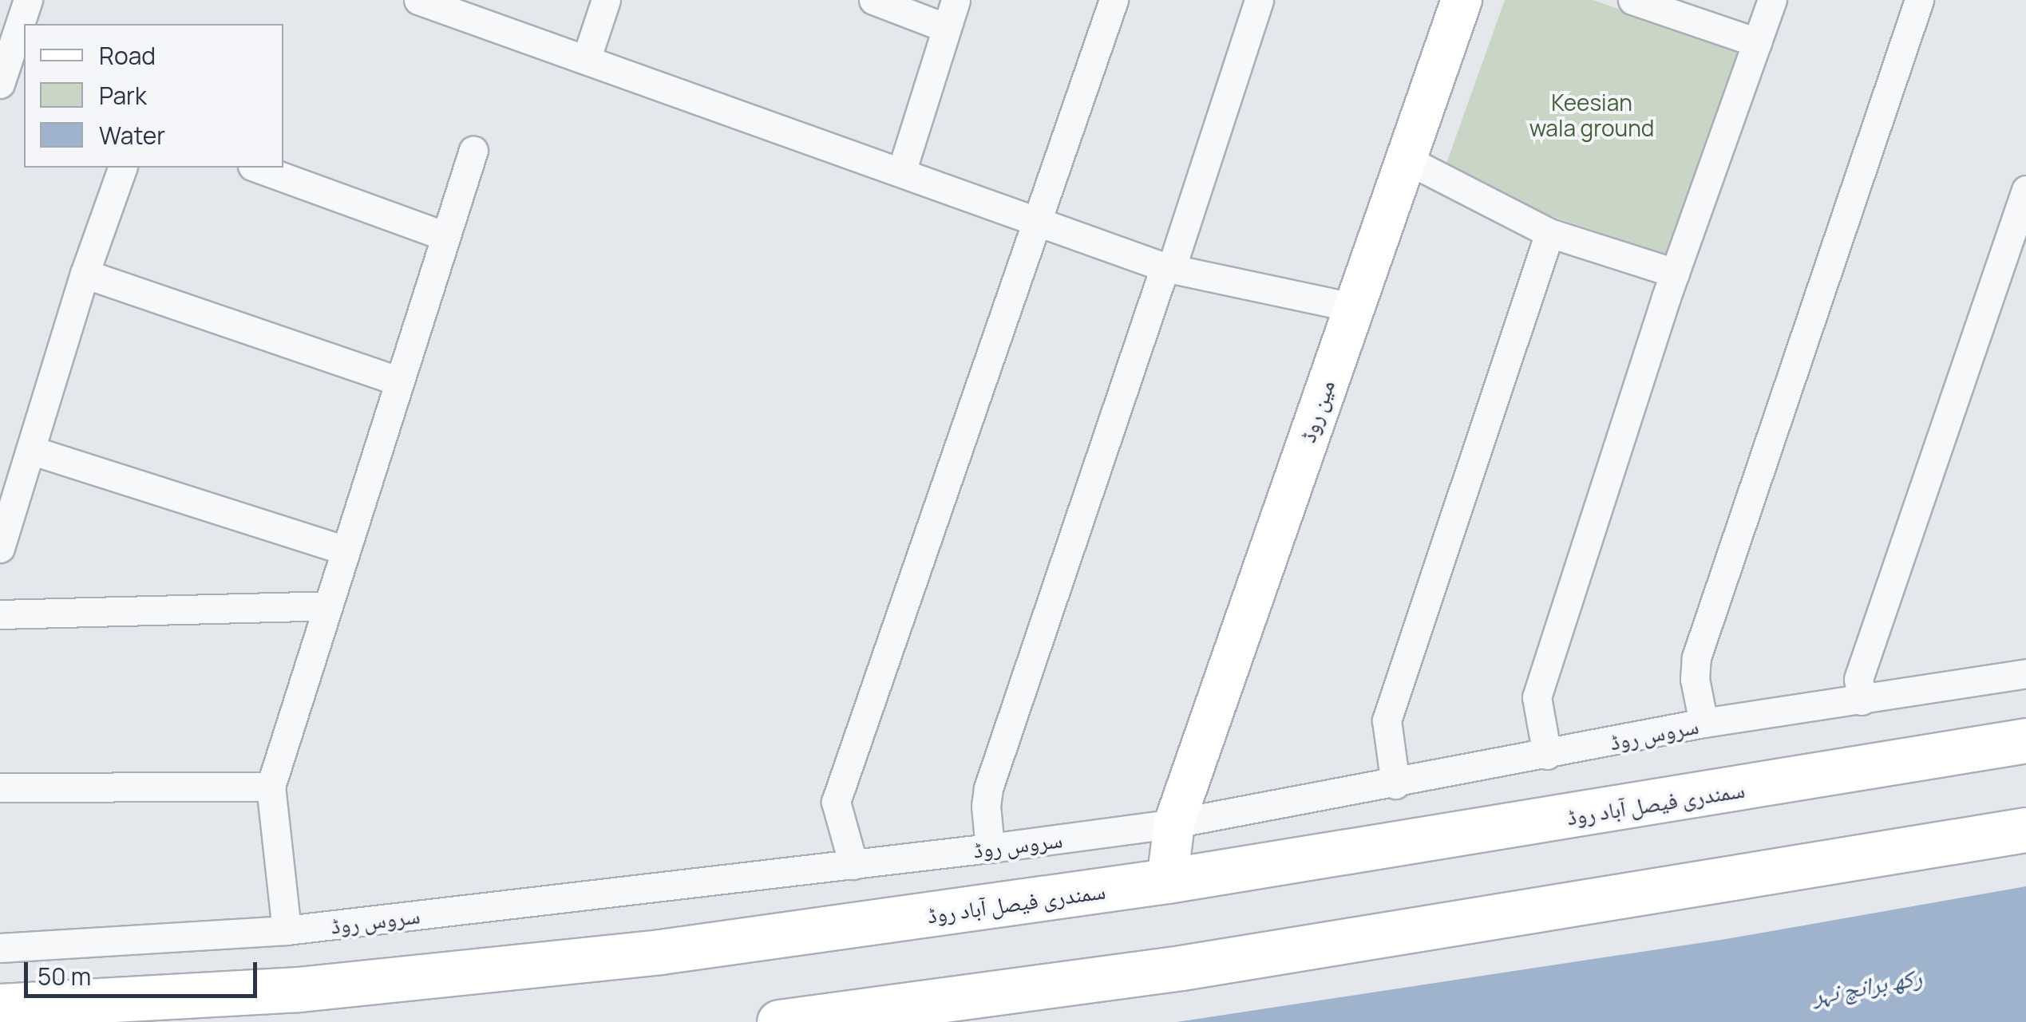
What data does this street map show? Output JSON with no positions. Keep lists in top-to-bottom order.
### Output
{
  "streets": {
    "main road": ["سمندری فیصل آباد روڈ"],
    "street": ["مین روڈ", "سروس روڈ"]
  },
  "crossings": [
    ["مین روڈ", "سروس روڈ"],
    ["مین روڈ", "سمندری فیصل آباد روڈ"]
  ],
  "water": ["رکھ برانچ نہر"],
  "parks": ["Keesian wala ground"],
  "legend": ["Road", "Park", "Water"],
  "scale_bar": "50 m"
}
